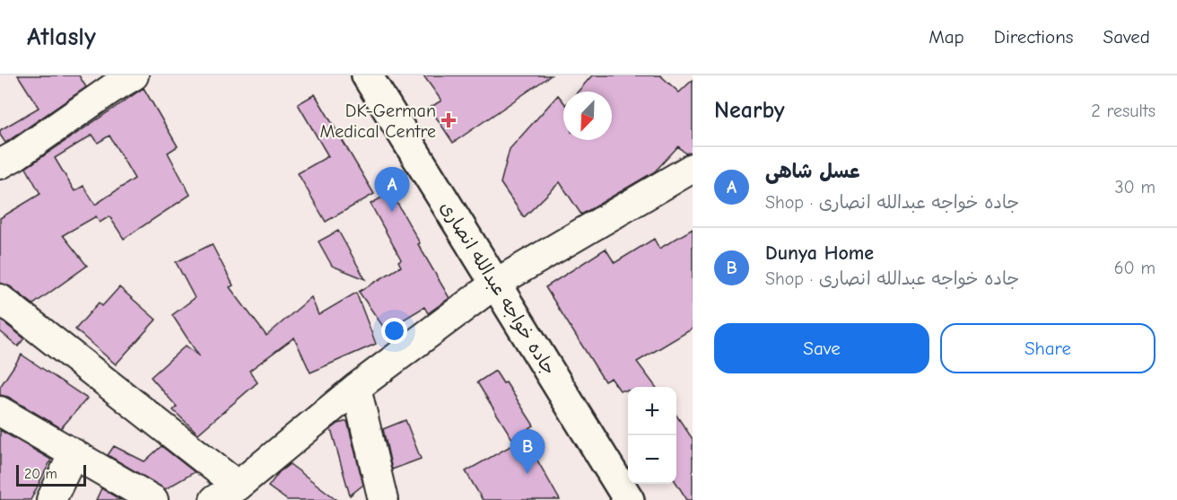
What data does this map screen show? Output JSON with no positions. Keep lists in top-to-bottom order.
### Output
{
  "streets": {
    "main road": ["جاده خواجه عبدالله انصاری"]
  },
  "places": {
    "health": ["DK-German Medical Centre"]
  },
  "scale_bar": "20 m",
  "north": "bottom left",
  "page": {
    "header": "Atlasly",
    "nav": ["Map", "Directions", "Saved"],
    "heading": ["Nearby", "2 results"],
    "list": [
      {
        "mark": "A",
        "name": "عسل شاهی",
        "note": "Shop · جاده خواجه عبدالله انصاری",
        "value": "30 m"
      },
      {
        "mark": "B",
        "name": "Dunya Home",
        "note": "Shop · جاده خواجه عبدالله انصاری",
        "value": "60 m"
      }
    ],
    "pins": ["A", "B"],
    "buttons": ["Save", "Share"],
    "map_buttons": ["+", "−"],
    "scale": "20 m"
  }
}
